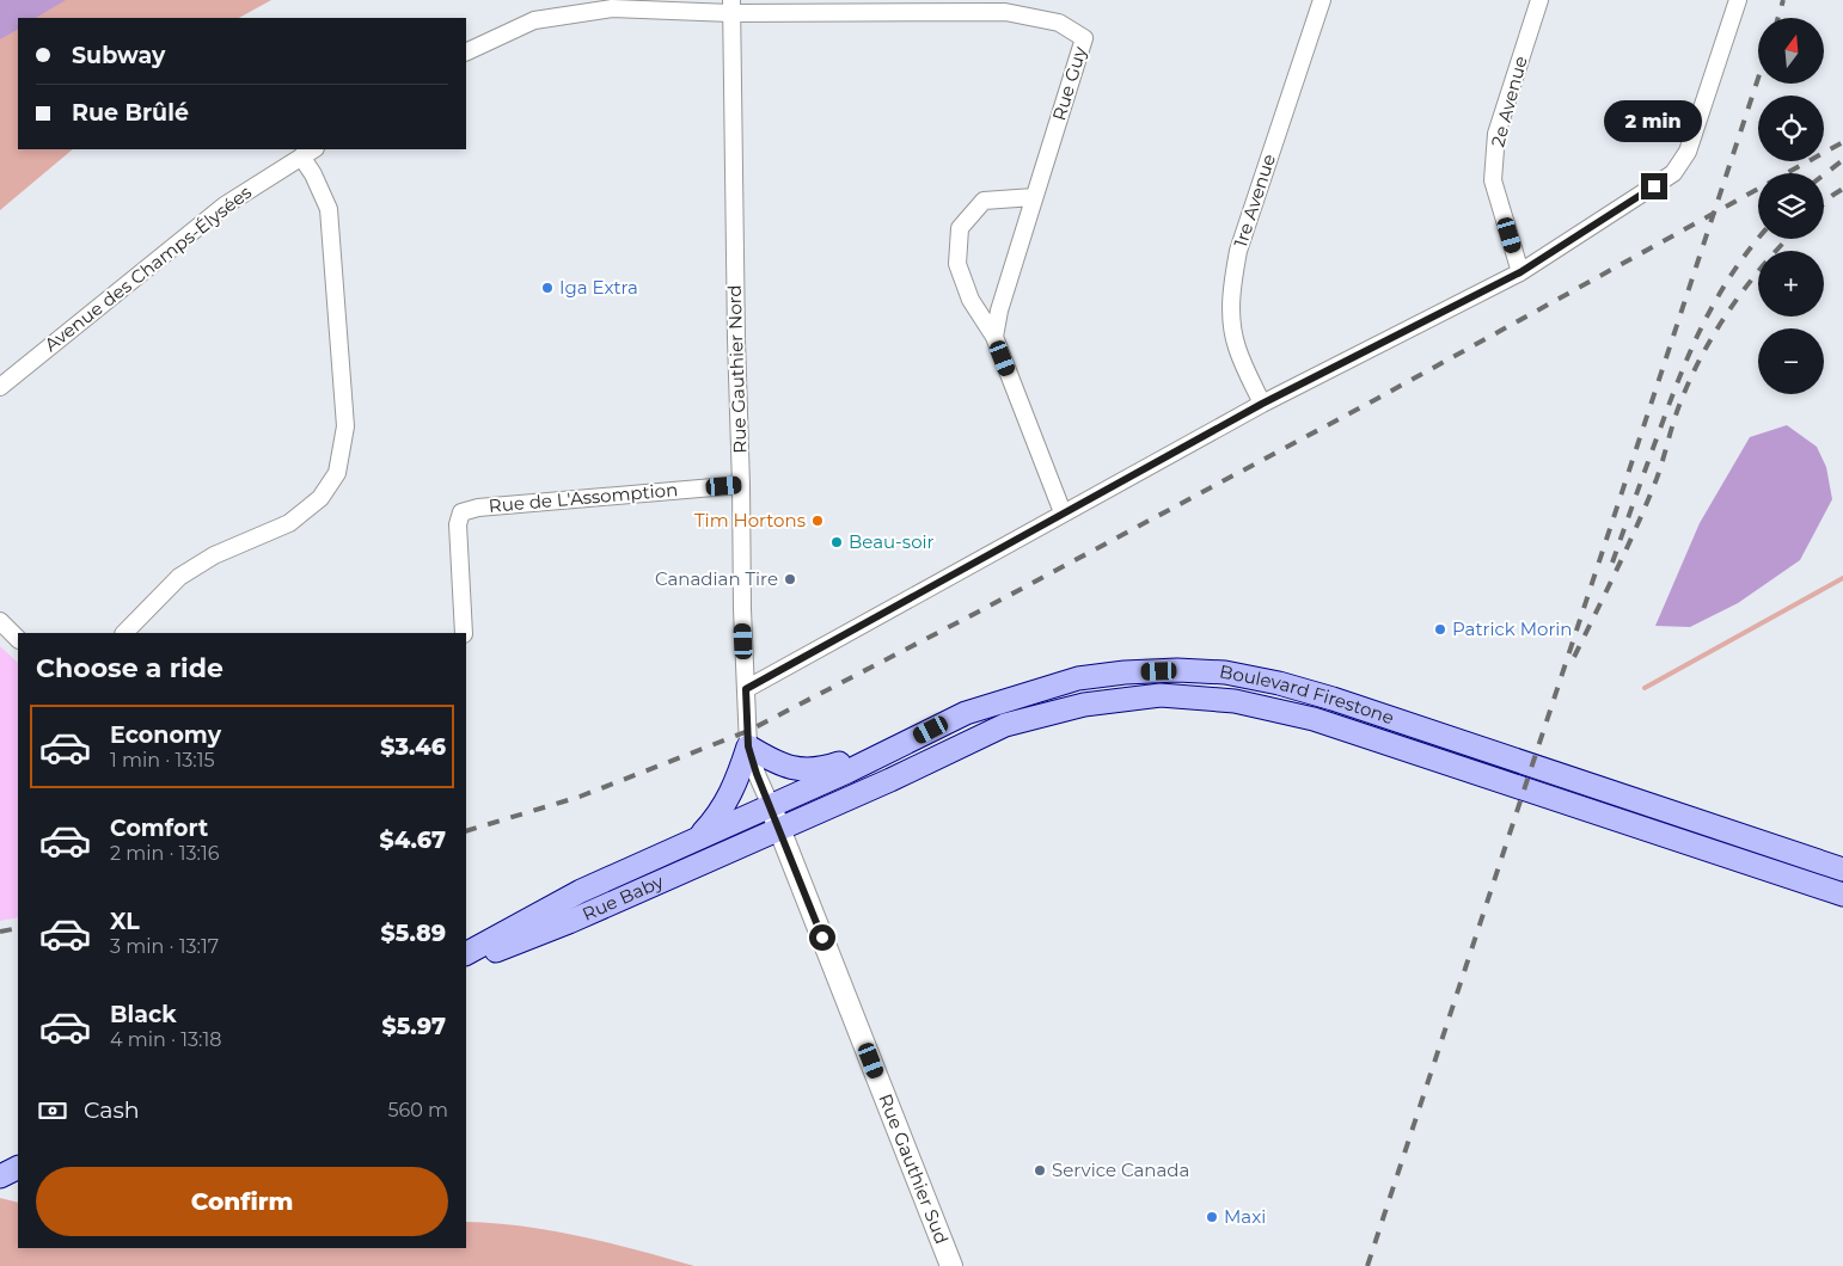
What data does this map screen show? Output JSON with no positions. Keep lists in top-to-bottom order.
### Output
{
  "streets": {
    "main road": ["Boulevard Firestone", "Rue Baby"],
    "street": [
      "Rue Guy",
      "2e Avenue",
      "1re Avenue",
      "Avenue des Champs-Élysées",
      "Rue Gauthier Nord",
      "Rue de L'Assomption",
      "Rue Gauthier Sud"
    ]
  },
  "crossings": [
    ["Rue Guy", "Rue Gauthier Nord"],
    ["Rue Gauthier Nord", "Rue de L'Assomption"],
    ["Rue Gauthier Nord", "Boulevard Firestone"],
    ["Rue Gauthier Nord", "Rue Baby"],
    ["Rue Gauthier Nord", "Rue Gauthier Sud"],
    ["Boulevard Firestone", "Rue Baby"],
    ["Boulevard Firestone", "Rue Gauthier Sud"],
    ["Rue Baby", "Rue Gauthier Sud"]
  ],
  "places": [
    "Iga Extra",
    "Tim Hortons",
    "Beau-soir",
    "Canadian Tire",
    "Patrick Morin",
    "Service Canada",
    "Maxi"
  ],
  "north": "top",
  "page": {
    "map_buttons": ["+", "−"],
    "banner": ["Subway", "Rue Brûlé"],
    "bubble": "2 min",
    "heading": "Choose a ride",
    "list": [
      {
        "name": "Economy",
        "note": "1 min · 13:15",
        "value": "$3.46"
      },
      {
        "name": "Comfort",
        "note": "2 min · 13:16",
        "value": "$4.67"
      },
      {
        "name": "XL",
        "note": "3 min · 13:17",
        "value": "$5.89"
      },
      {
        "name": "Black",
        "note": "4 min · 13:18",
        "value": "$5.97"
      }
    ],
    "pay": ["Cash", "560 m"],
    "buttons": "Confirm"
  }
}
